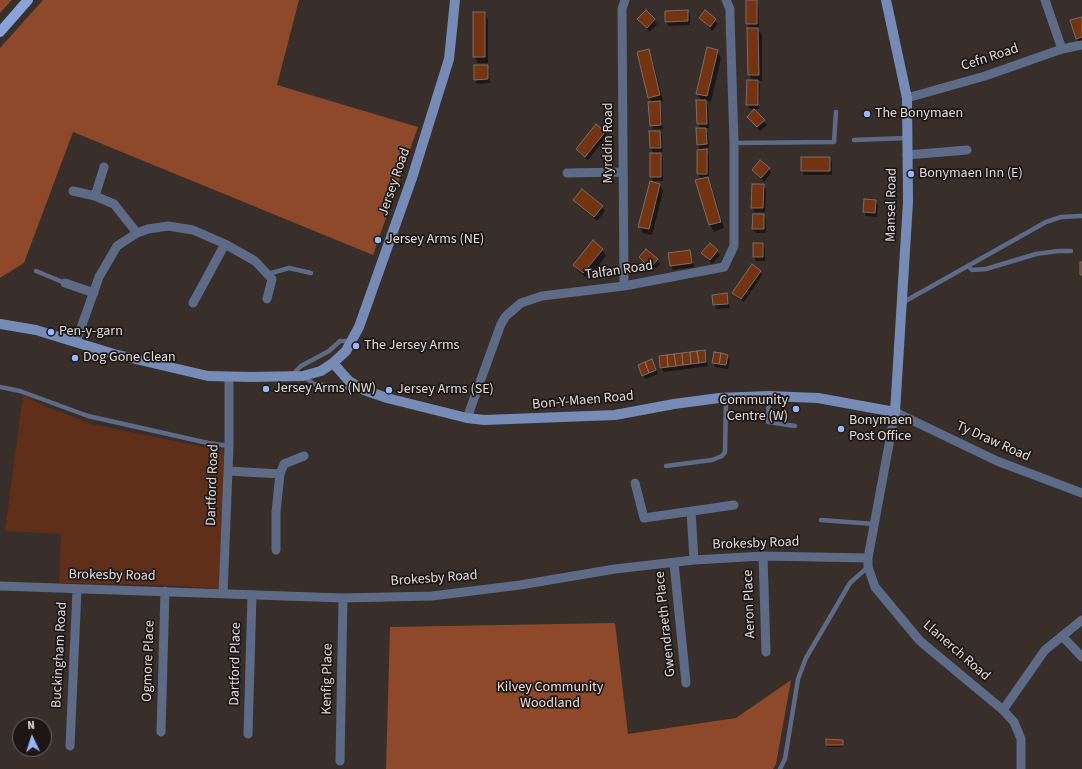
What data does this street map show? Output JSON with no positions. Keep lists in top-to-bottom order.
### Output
{
  "streets": {
    "street": [
      "Cefn Road",
      "Myrddin Road",
      "Jersey Road",
      "Mansel Road",
      "Talfan Road",
      "Bon-Y-Maen Road",
      "Ty Draw Road",
      "Dartford Road",
      "Brokesby Road",
      "Aeron Place",
      "Gwendraeth Place",
      "Llanerch Road",
      "Buckingham Road",
      "Ogmore Place",
      "Dartford Place",
      "Kenfig Place"
    ]
  },
  "crossings": [
    ["Cefn Road", "Mansel Road"],
    ["Myrddin Road", "Talfan Road"],
    ["Jersey Road", "Bon-Y-Maen Road"],
    ["Jersey Road", "Dartford Road"],
    ["Mansel Road", "Bon-Y-Maen Road"],
    ["Mansel Road", "Ty Draw Road"],
    ["Mansel Road", "Llanerch Road"],
    ["Talfan Road", "Bon-Y-Maen Road"],
    ["Bon-Y-Maen Road", "Ty Draw Road"],
    ["Bon-Y-Maen Road", "Llanerch Road"],
    ["Ty Draw Road", "Llanerch Road"],
    ["Dartford Road", "Brokesby Road"],
    ["Brokesby Road", "Aeron Place"],
    ["Brokesby Road", "Gwendraeth Place"],
    ["Brokesby Road", "Llanerch Road"],
    ["Brokesby Road", "Buckingham Road"],
    ["Brokesby Road", "Ogmore Place"],
    ["Brokesby Road", "Dartford Place"],
    ["Brokesby Road", "Kenfig Place"]
  ],
  "parks": ["Kilvey Community Woodland"],
  "places": [
    "The Bonymaen",
    "Bonymaen Inn (E)",
    "Jersey Arms (NE)",
    "Pen-y-garn",
    "The Jersey Arms",
    "Dog Gone Clean",
    "Jersey Arms (NW)",
    "Jersey Arms (SE)",
    "Community Centre (W)",
    "Bonymaen Post Office"
  ],
  "north": "top"
}
